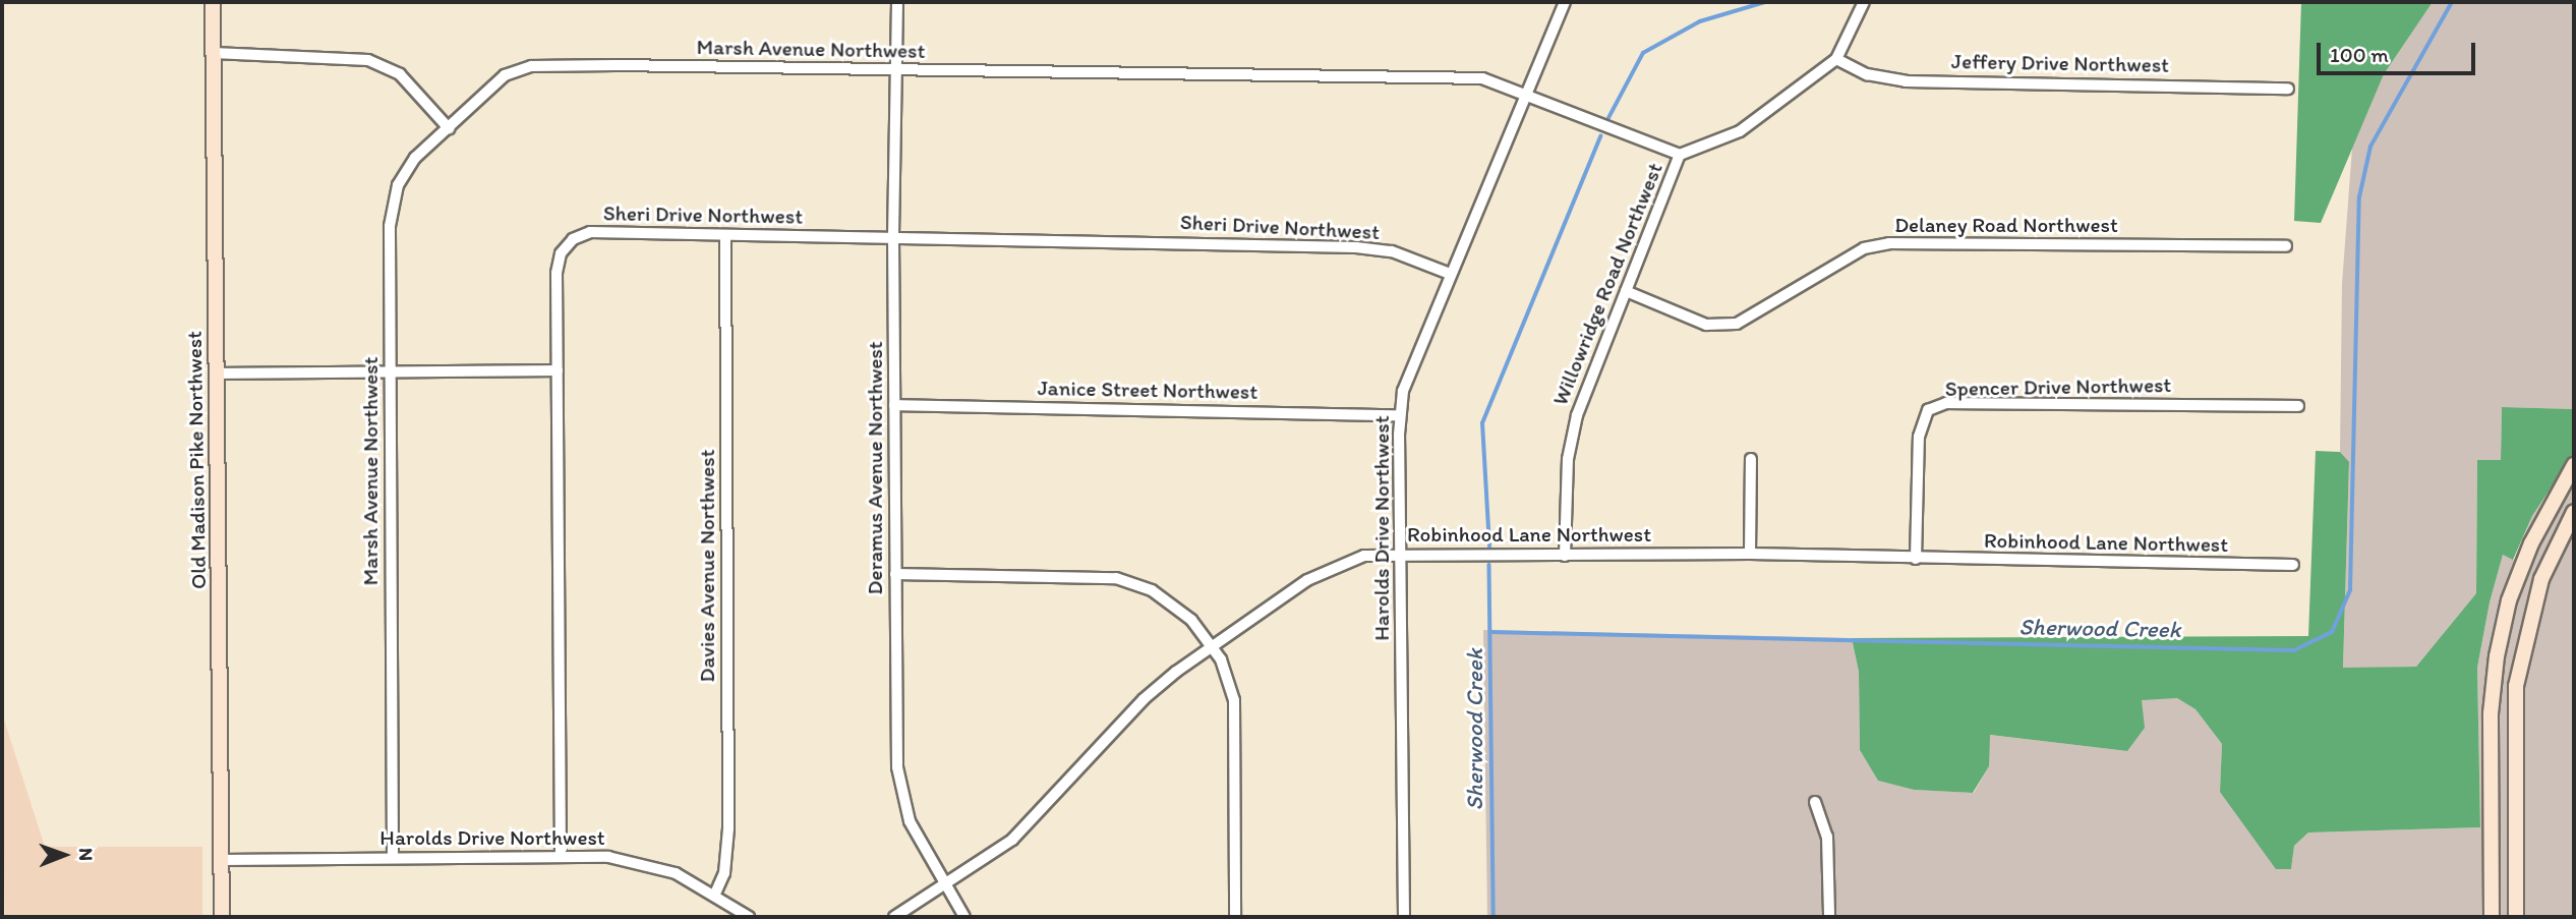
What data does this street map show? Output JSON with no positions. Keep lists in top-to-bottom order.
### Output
{
  "streets": {
    "main road": ["Old Madison Pike Northwest"],
    "street": [
      "Marsh Avenue Northwest",
      "Jeffery Drive Northwest",
      "Sheri Drive Northwest",
      "Delaney Road Northwest",
      "Willowridge Road Northwest",
      "Spencer Drive Northwest",
      "Janice Street Northwest",
      "Deramus Avenue Northwest",
      "Harolds Drive Northwest",
      "Robinhood Lane Northwest",
      "Davies Avenue Northwest"
    ]
  },
  "crossings": [
    ["Marsh Avenue Northwest", "Willowridge Road Northwest"],
    ["Marsh Avenue Northwest", "Deramus Avenue Northwest"],
    ["Marsh Avenue Northwest", "Harolds Drive Northwest"],
    ["Sheri Drive Northwest", "Deramus Avenue Northwest"],
    ["Sheri Drive Northwest", "Harolds Drive Northwest"],
    ["Sheri Drive Northwest", "Davies Avenue Northwest"],
    ["Delaney Road Northwest", "Willowridge Road Northwest"],
    ["Willowridge Road Northwest", "Robinhood Lane Northwest"],
    ["Spencer Drive Northwest", "Robinhood Lane Northwest"],
    ["Janice Street Northwest", "Deramus Avenue Northwest"],
    ["Janice Street Northwest", "Harolds Drive Northwest"],
    ["Old Madison Pike Northwest", "Harolds Drive Northwest"],
    ["Deramus Avenue Northwest", "Robinhood Lane Northwest"],
    ["Harolds Drive Northwest", "Robinhood Lane Northwest"],
    ["Harolds Drive Northwest", "Davies Avenue Northwest"]
  ],
  "water": ["Sherwood Creek"],
  "scale_bar": "100 m",
  "north": "right"
}
